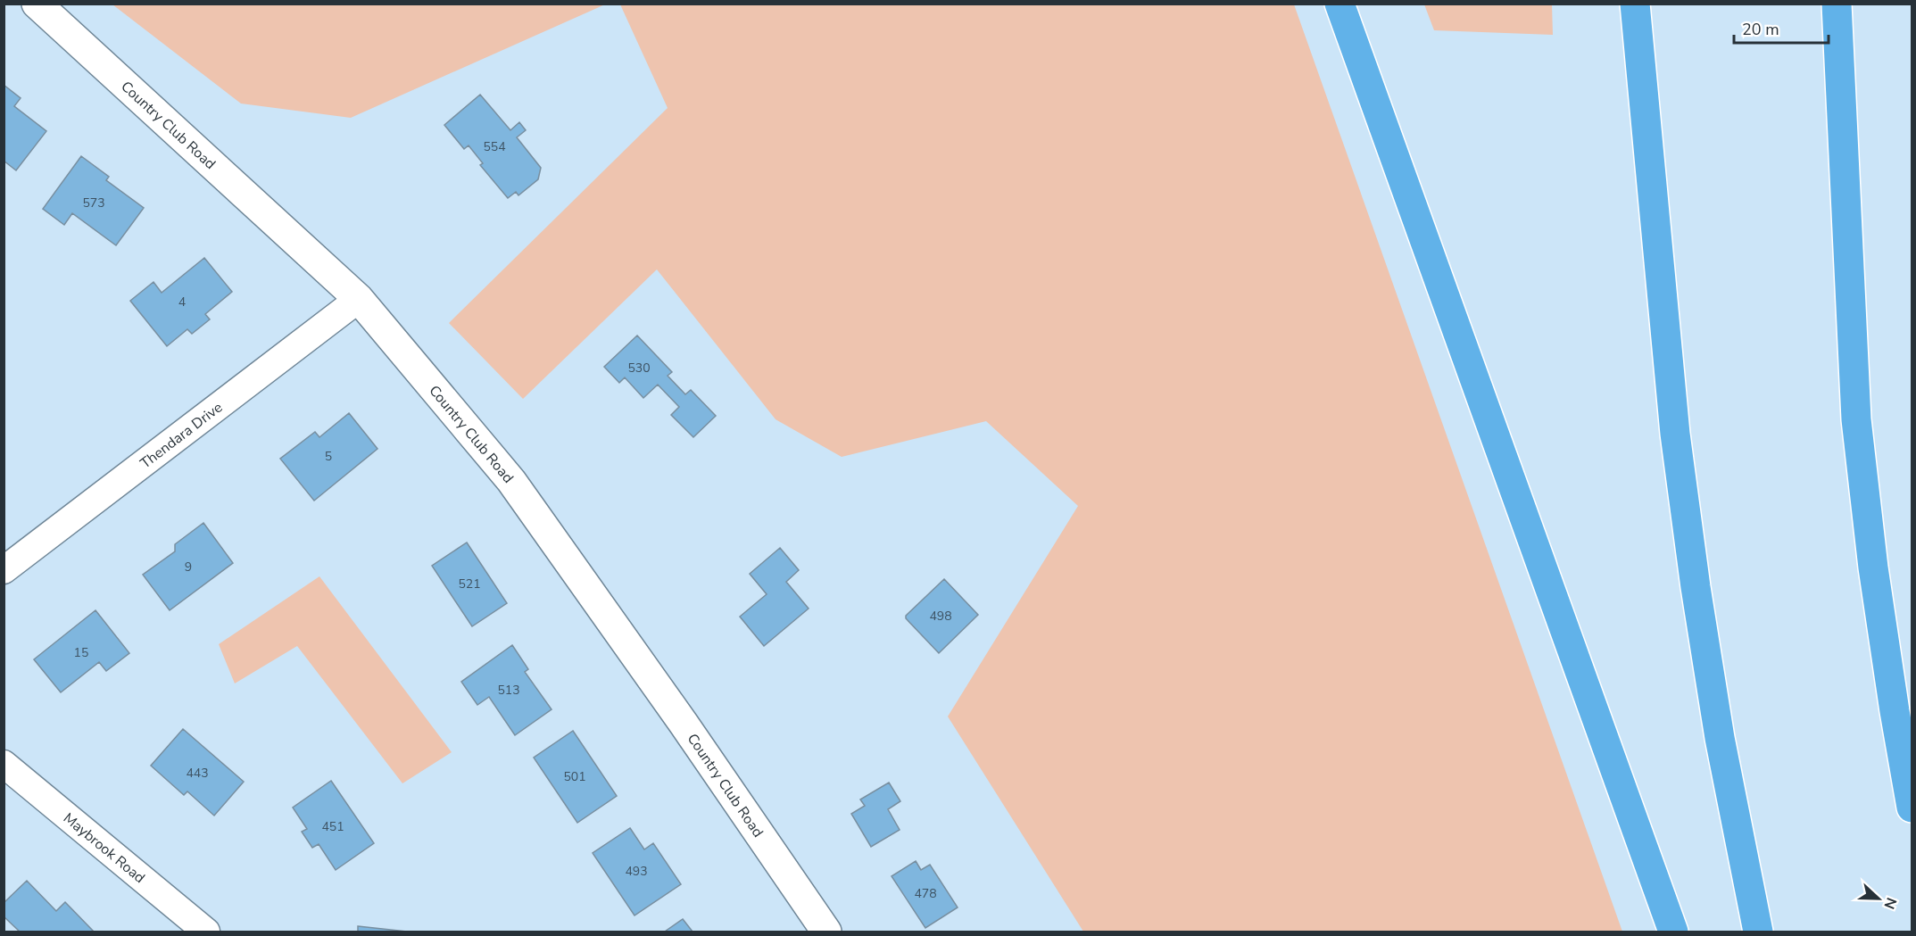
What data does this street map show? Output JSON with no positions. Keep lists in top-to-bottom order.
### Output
{
  "streets": {
    "street": ["Country Club Road", "Thendara Drive", "Maybrook Road"]
  },
  "crossings": [
    ["Country Club Road", "Thendara Drive"]
  ],
  "house_numbers": [
    "554",
    "573",
    "4",
    "530",
    "5",
    "9",
    "521",
    "498",
    "15",
    "513",
    "443",
    "501",
    "451",
    "493",
    "478"
  ],
  "scale_bar": "20 m",
  "north": "right"
}
